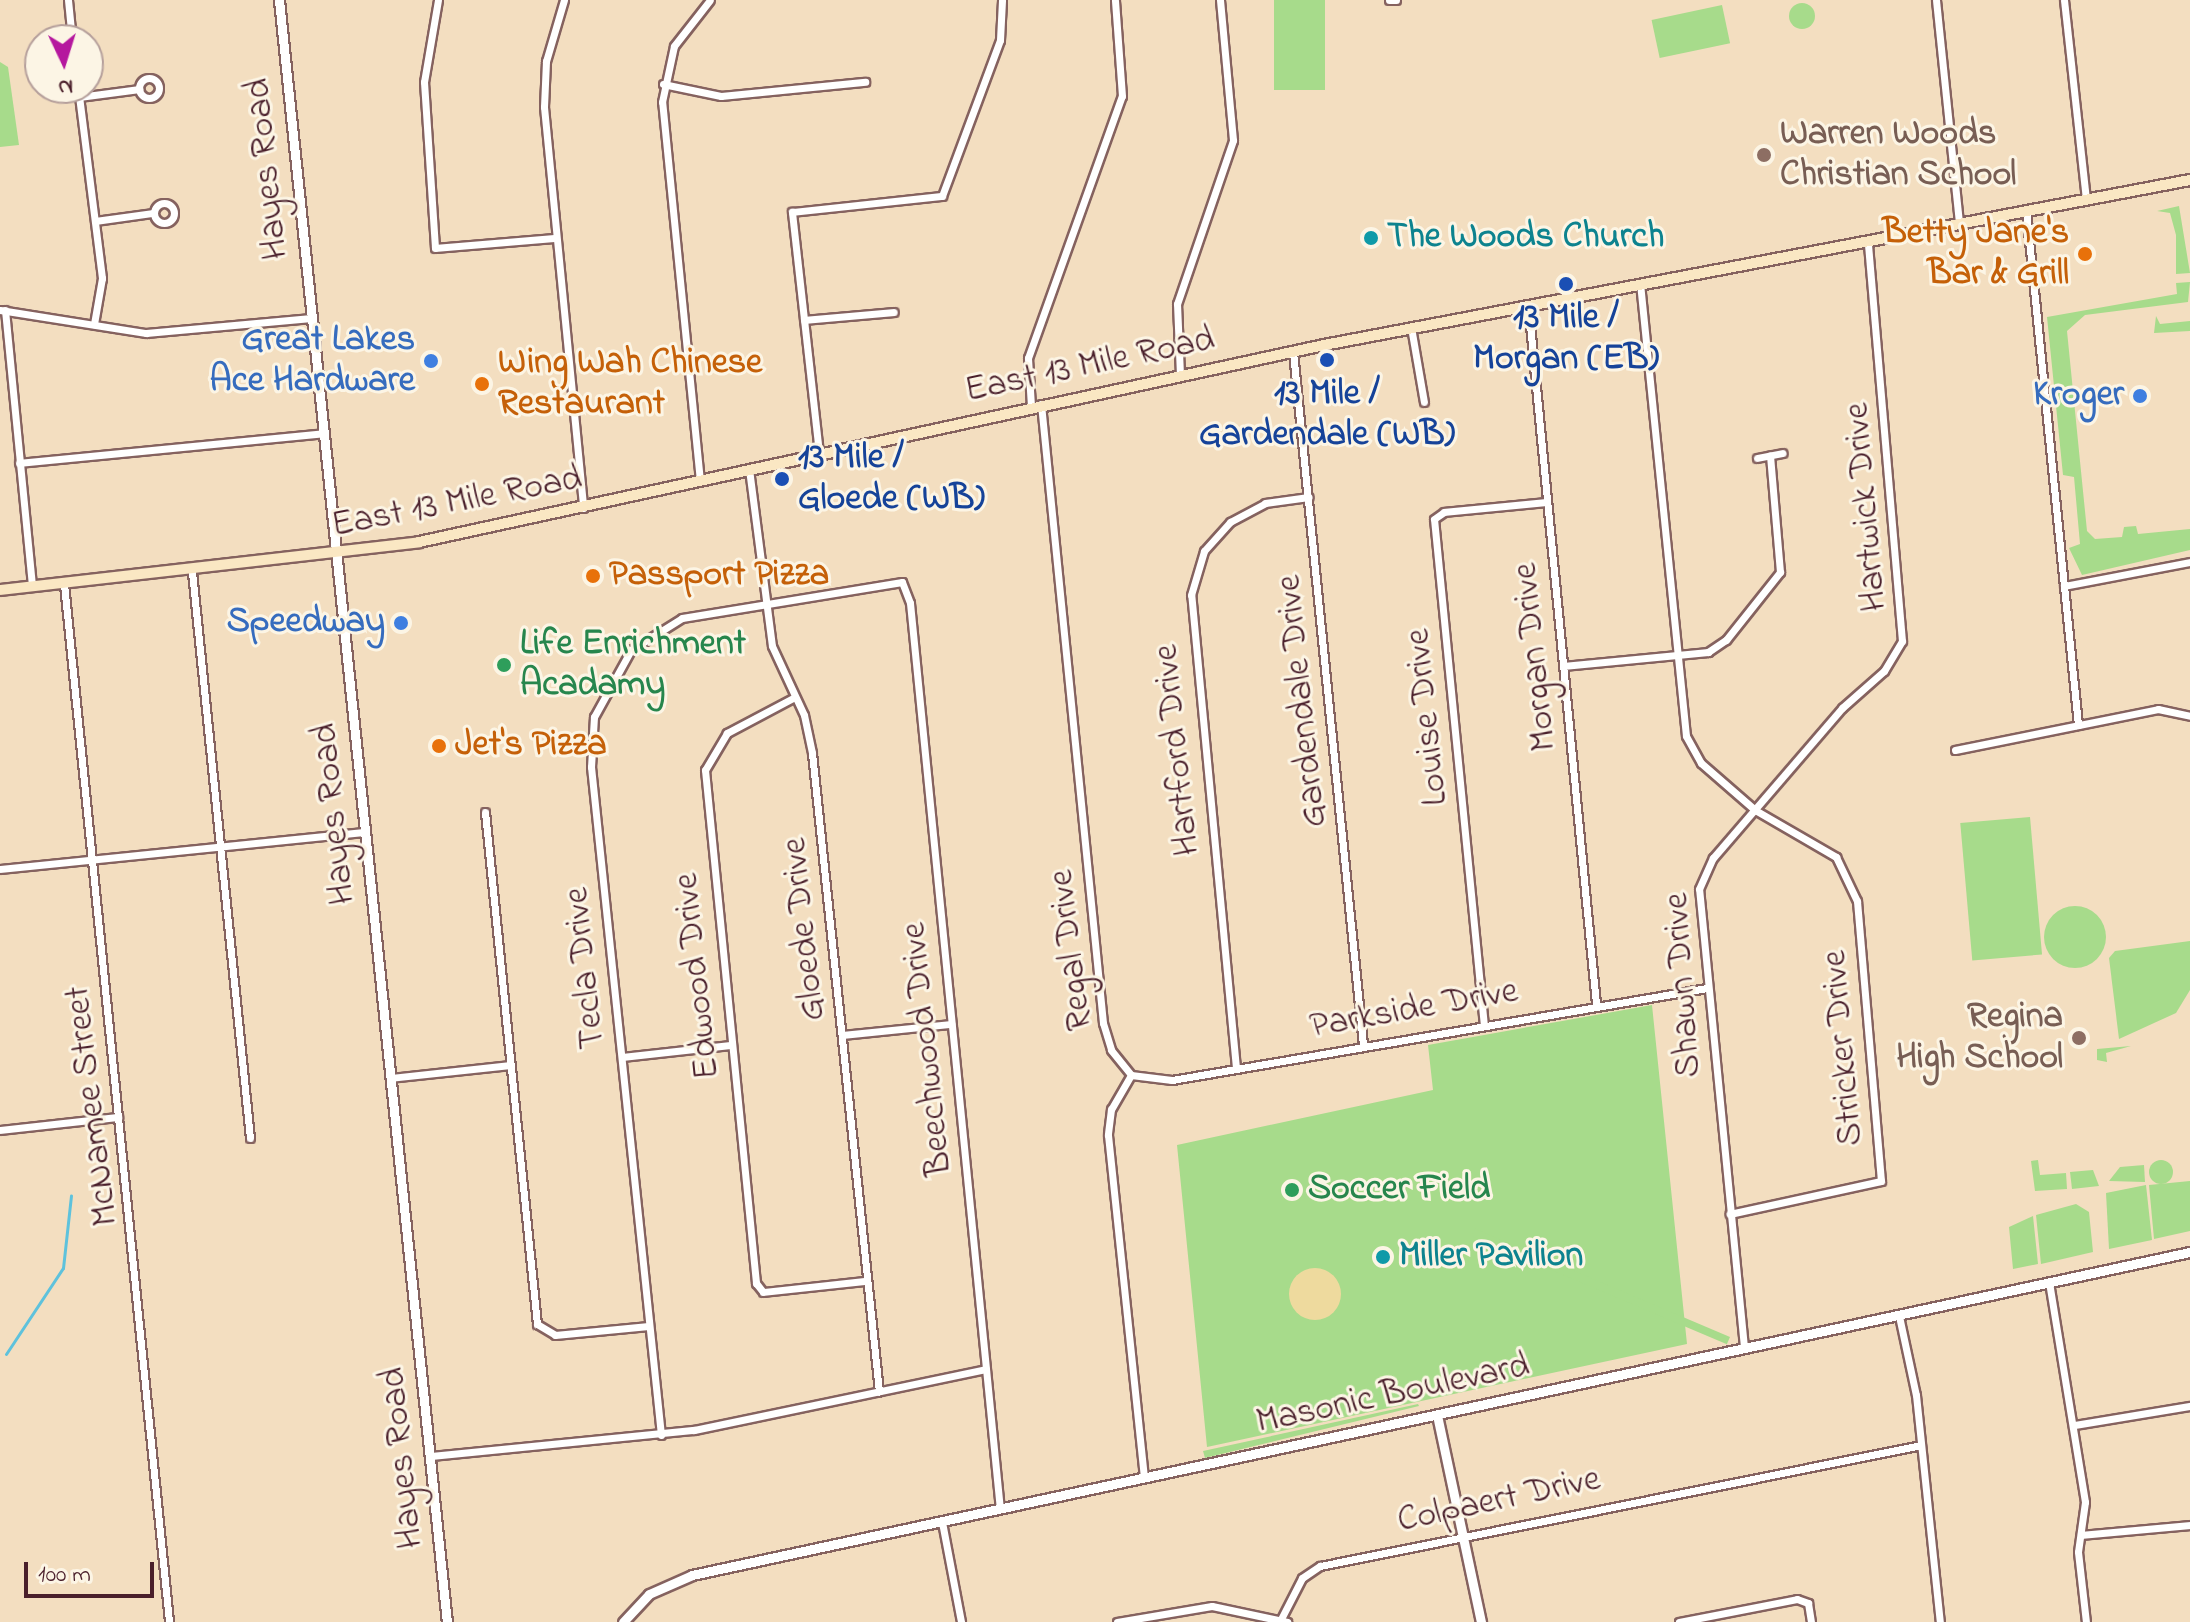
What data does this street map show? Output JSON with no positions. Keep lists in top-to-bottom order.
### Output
{
  "streets": {
    "main road": ["East 13 Mile Road"],
    "street": [
      "Hayes Road",
      "Hartwick Drive",
      "Morgan Drive",
      "Gardendale Drive",
      "Louise Drive",
      "Hartford Drive",
      "Gloede Drive",
      "Regal Drive",
      "Tecla Drive",
      "Edwood Drive",
      "Shawn Drive",
      "Parkside Drive",
      "Stricker Drive",
      "Beechwood Drive",
      "McNamee Street",
      "Masonic Boulevard",
      "Colpaert Drive"
    ]
  },
  "crossings": [
    ["Hayes Road", "East 13 Mile Road"],
    ["East 13 Mile Road", "Hartwick Drive"],
    ["East 13 Mile Road", "Morgan Drive"],
    ["East 13 Mile Road", "Gardendale Drive"],
    ["East 13 Mile Road", "Gloede Drive"],
    ["East 13 Mile Road", "Regal Drive"],
    ["East 13 Mile Road", "McNamee Street"],
    ["Hartwick Drive", "Shawn Drive"],
    ["Hartwick Drive", "Stricker Drive"],
    ["Morgan Drive", "Louise Drive"],
    ["Morgan Drive", "Parkside Drive"],
    ["Gardendale Drive", "Hartford Drive"],
    ["Gardendale Drive", "Parkside Drive"],
    ["Louise Drive", "Parkside Drive"],
    ["Hartford Drive", "Parkside Drive"],
    ["Gloede Drive", "Tecla Drive"],
    ["Gloede Drive", "Edwood Drive"],
    ["Regal Drive", "Parkside Drive"],
    ["Tecla Drive", "Beechwood Drive"],
    ["Shawn Drive", "Parkside Drive"],
    ["Shawn Drive", "Stricker Drive"],
    ["Shawn Drive", "Masonic Boulevard"],
    ["Beechwood Drive", "Masonic Boulevard"]
  ],
  "places": [
    "Warren Woods Christian School",
    "The Woods Church",
    "Betty Jane's Bar & Grill",
    "13 Mile / Morgan (EB)",
    "13 Mile / Gardendale (WB)",
    "Great Lakes Ace Hardware",
    "Wing Wah Chinese Restaurant",
    "Kroger",
    "13 Mile / Gloede (WB)",
    "Passport Pizza",
    "Speedway",
    "Life Enrichment Acadamy",
    "Jet's Pizza",
    "Regina High School",
    "Soccer Field",
    "Miller Pavilion"
  ],
  "scale_bar": "100 m",
  "north": "bottom"
}
